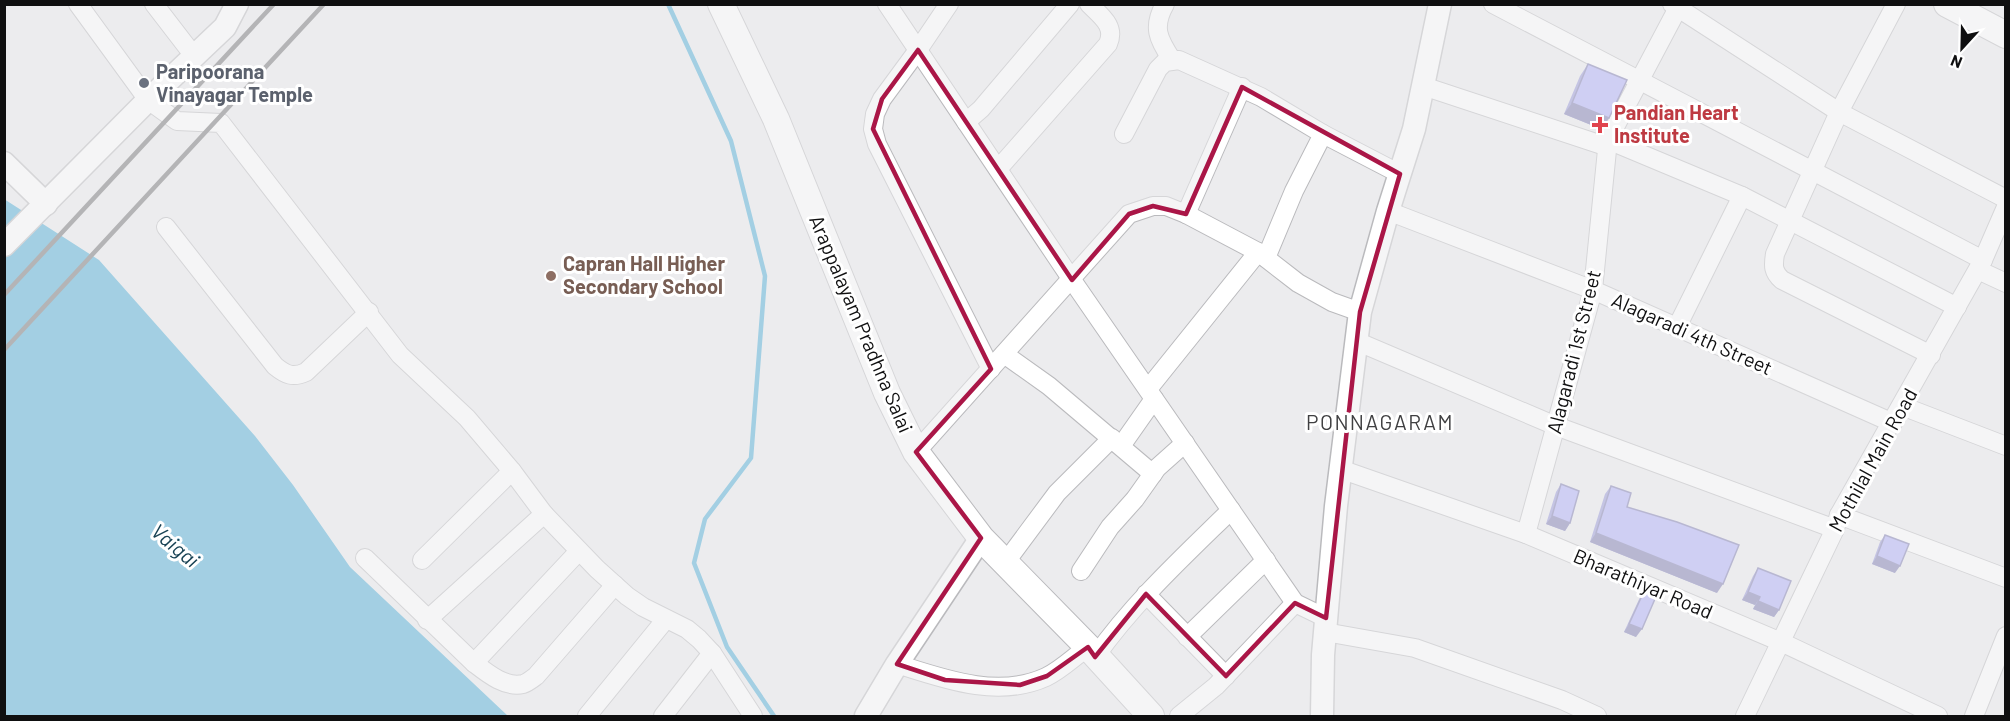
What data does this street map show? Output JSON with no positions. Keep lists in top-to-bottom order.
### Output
{
  "streets": {
    "main road": ["Arappalayam Pradhna Salai"],
    "street": [
      "Alagaradi 4th Street",
      "Alagaradi 1st Street",
      "Mothilal Main Road",
      "Bharathiyar Road"
    ]
  },
  "crossings": [
    ["Alagaradi 4th Street", "Alagaradi 1st Street"],
    ["Alagaradi 4th Street", "Mothilal Main Road"],
    ["Alagaradi 1st Street", "Bharathiyar Road"],
    ["Mothilal Main Road", "Bharathiyar Road"]
  ],
  "districts": ["PONNAGARAM"],
  "water": ["Vaigai"],
  "places": {
    "other": ["Paripoorana Vinayagar Temple", "Capran Hall Higher Secondary School"],
    "health": ["Pandian Heart Institute"]
  },
  "north": "bottom"
}
